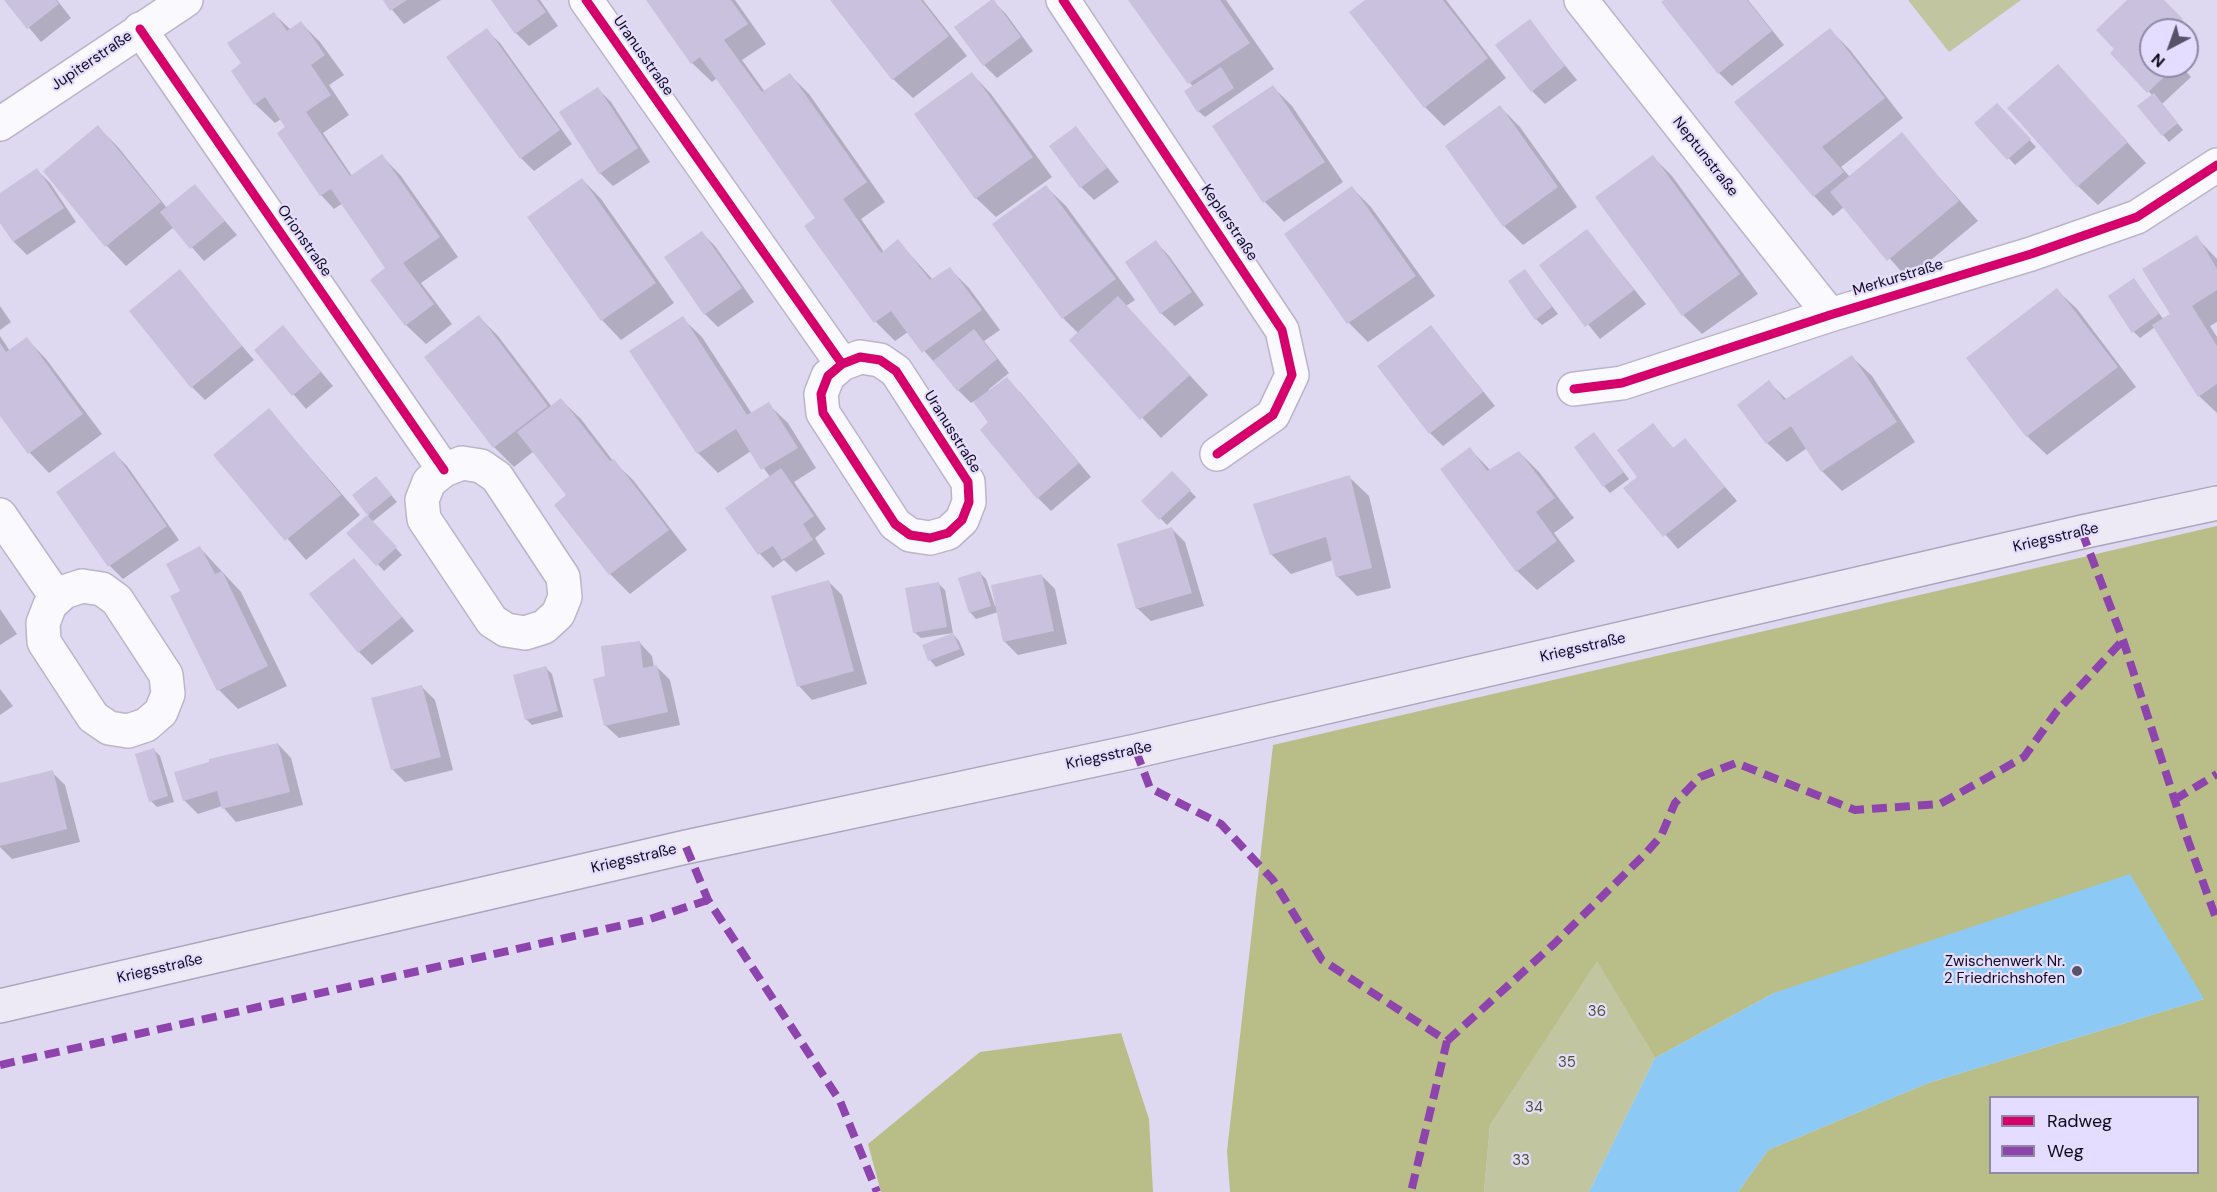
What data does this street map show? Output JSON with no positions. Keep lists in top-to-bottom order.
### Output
{
  "streets": {
    "main road": ["Kriegsstraße"],
    "street": [
      "Uranusstraße",
      "Jupiterstraße",
      "Neptunstraße",
      "Keplerstraße",
      "Orionstraße",
      "Merkurstraße"
    ]
  },
  "crossings": [
    ["Jupiterstraße", "Orionstraße"],
    ["Neptunstraße", "Merkurstraße"]
  ],
  "parks": [
    "36",
    "35",
    "34",
    "33"
  ],
  "places": ["Zwischenwerk Nr. 2 Friedrichshofen"],
  "legend": ["Radweg", "Weg"],
  "north": "bottom left"
}
